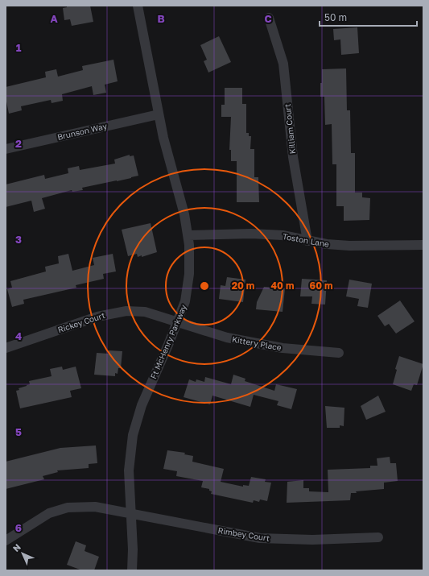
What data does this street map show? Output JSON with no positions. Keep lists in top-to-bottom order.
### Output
{
  "streets": {
    "street": [
      "Killiam Court",
      "Brunson Way",
      "Toston Lane",
      "Rickey Court",
      "Ft McHenry Parkway",
      "Kittery Place",
      "Rimbey Court"
    ]
  },
  "crossings": [
    ["Killiam Court", "Toston Lane"],
    ["Brunson Way", "Ft McHenry Parkway"],
    ["Toston Lane", "Ft McHenry Parkway"],
    ["Rickey Court", "Ft McHenry Parkway"],
    ["Rickey Court", "Kittery Place"],
    ["Ft McHenry Parkway", "Kittery Place"],
    ["Ft McHenry Parkway", "Rimbey Court"]
  ],
  "scale_bar": "50 m",
  "north": "top left",
  "grid": {
    "columns": ["A", "B", "C"],
    "rows": [
      "1",
      "2",
      "3",
      "4",
      "5",
      "6"
    ]
  },
  "rings": ["20 m", "40 m", "60 m"]
}
